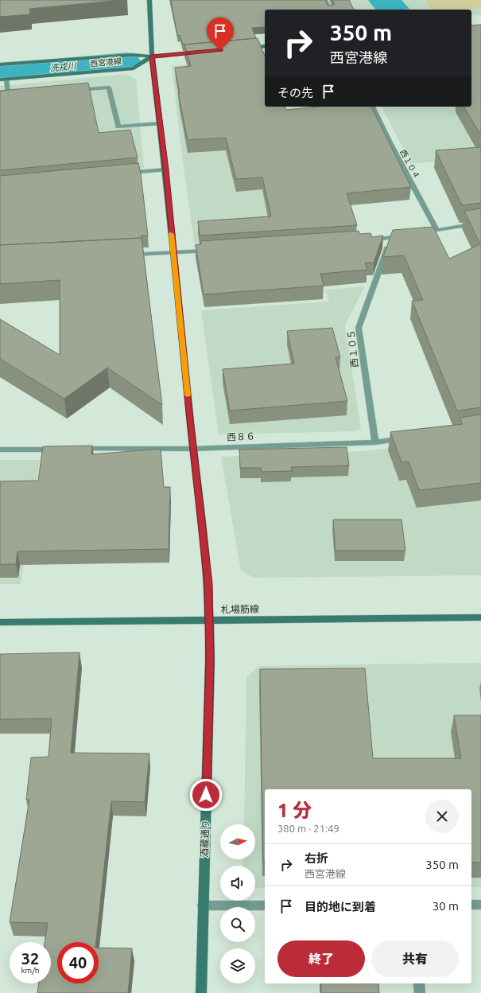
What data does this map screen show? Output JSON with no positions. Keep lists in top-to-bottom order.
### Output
{
  "streets": {
    "street": [
      "西宮港線",
      "西１０４",
      "西１０５",
      "西８６",
      "札場筋線",
      "酒蔵通り"
    ]
  },
  "crossings": [
    ["西宮港線", "酒蔵通り"],
    ["西１０５", "西８６"],
    ["西８６", "酒蔵通り"],
    ["札場筋線", "酒蔵通り"]
  ],
  "water": ["洗戎川"],
  "north": "right",
  "page": {
    "turn": ["350 m", "西宮港線"],
    "then": "その先",
    "heading": ["1 分", "380 m · 21:49"],
    "list": [
      {
        "name": "右折",
        "note": "西宮港線",
        "value": "350 m"
      },
      {
        "name": "目的地に到着",
        "value": "30 m"
      }
    ],
    "buttons": ["終了", "共有"],
    "speed": "32 km/h",
    "limit": "40"
  }
}
